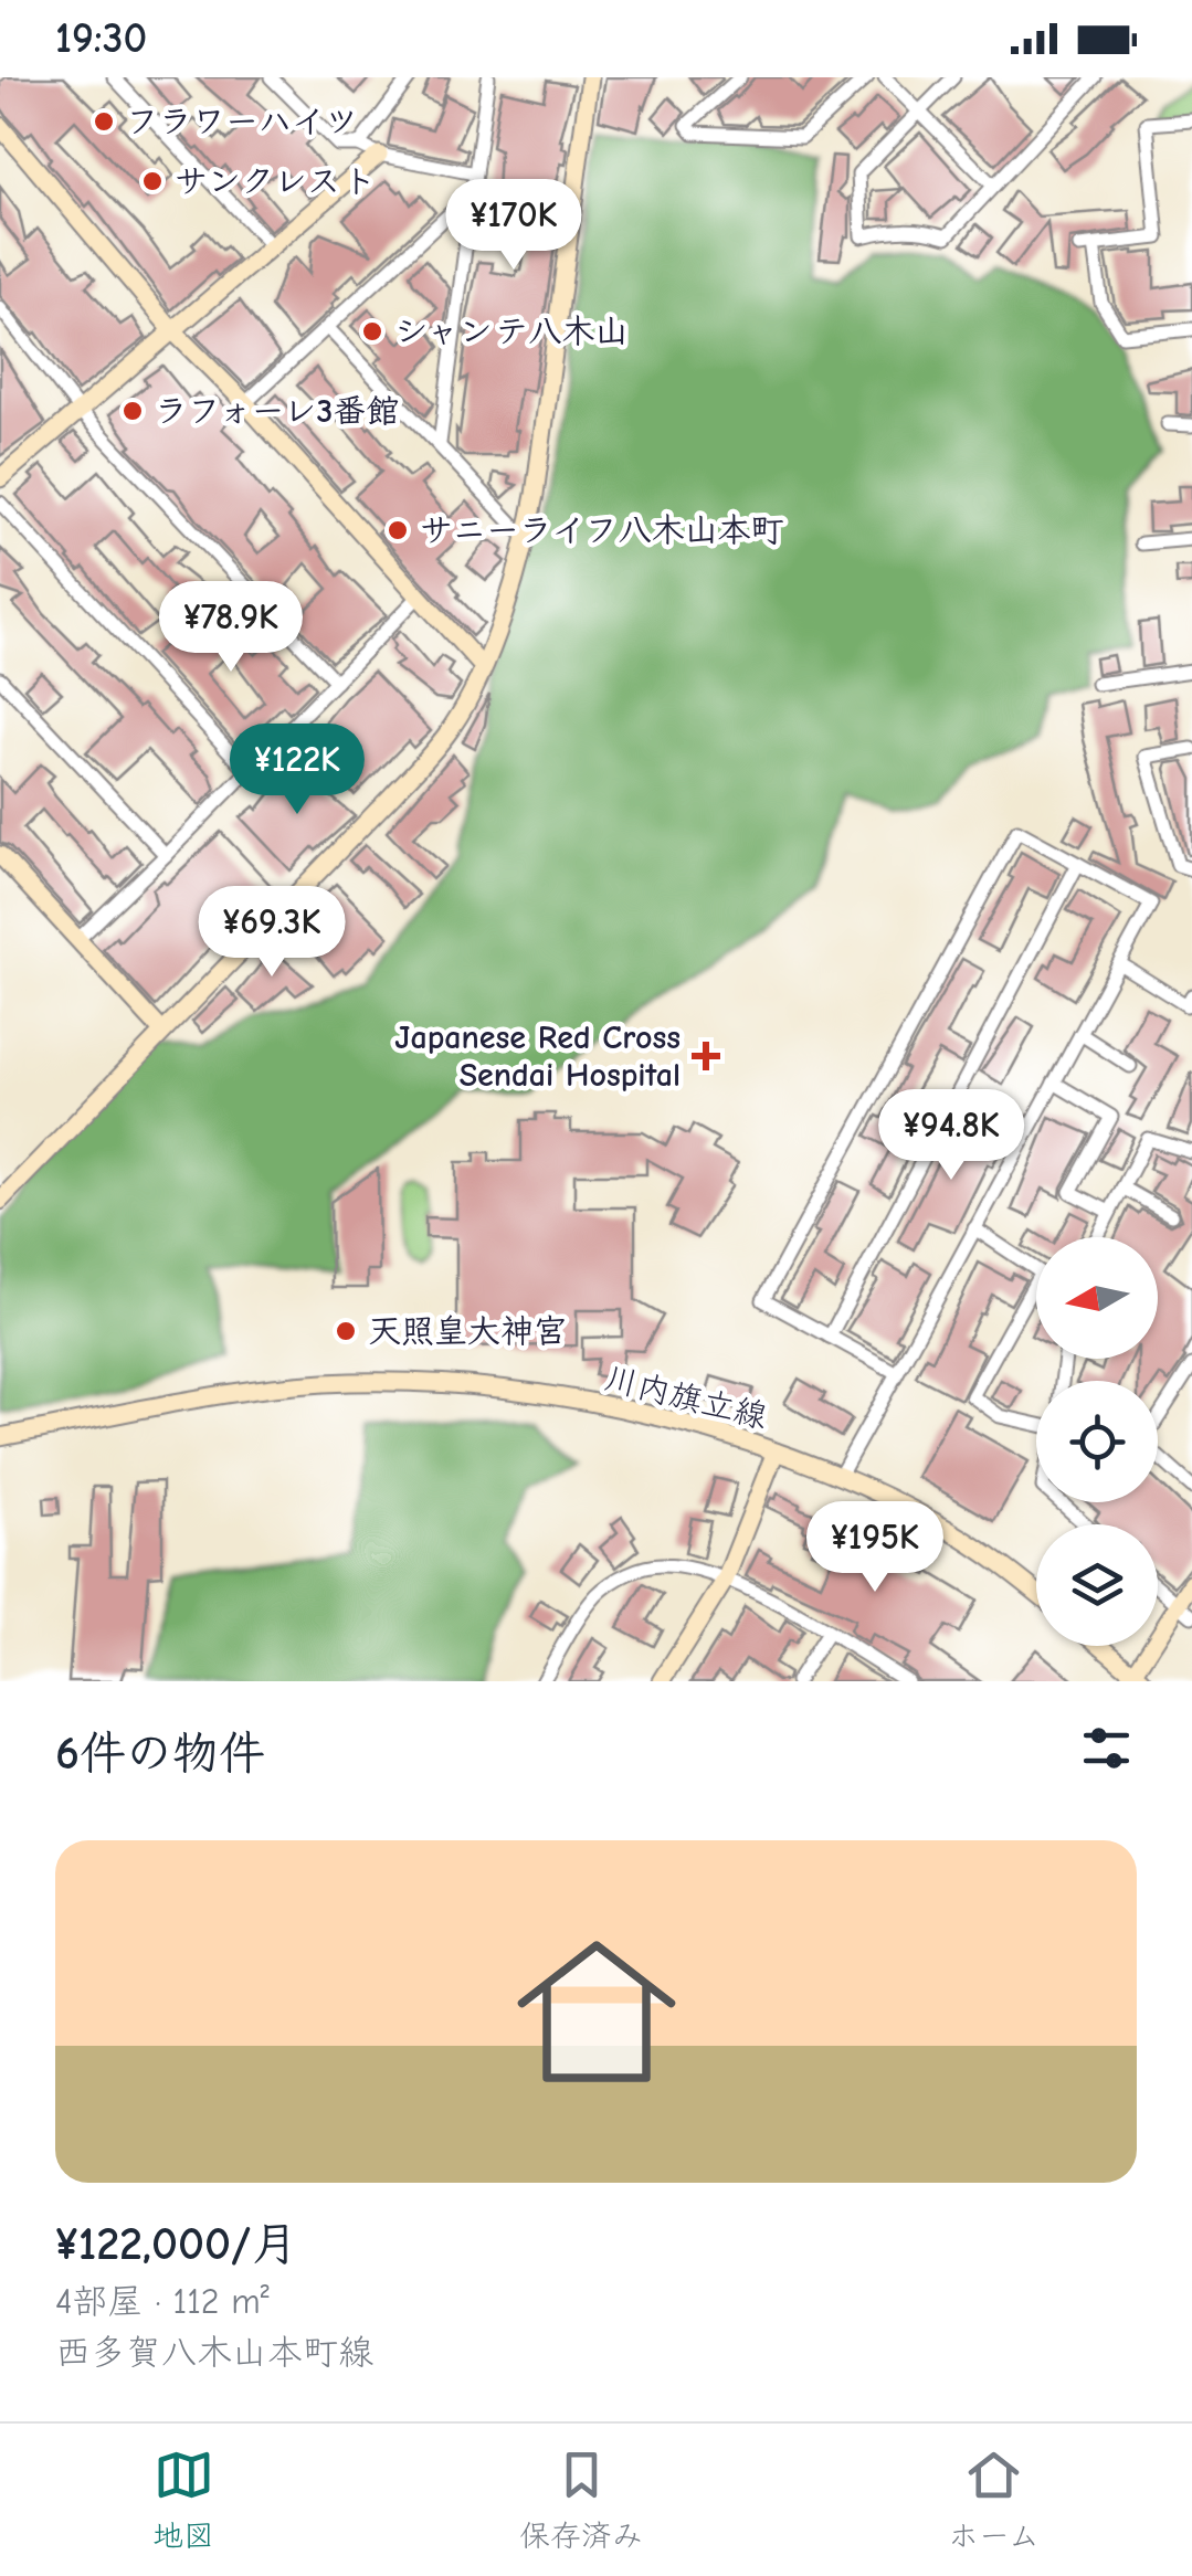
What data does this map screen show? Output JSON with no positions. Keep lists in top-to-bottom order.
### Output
{
  "streets": {
    "street": ["川内旗立線"]
  },
  "places": {
    "other": [
      "フラワーハイツ",
      "サンクレスト",
      "シャンテ八木山",
      "ラフォーレ3番館",
      "サニーライフ八木山本町",
      "天照皇大神宮"
    ],
    "health": ["Japanese Red Cross Sendai Hospital"]
  },
  "north": "left",
  "page": {
    "status": "19:30",
    "price": [
      "¥170K",
      "¥78.9K",
      "¥122K",
      "¥69.3K",
      "¥94.8K",
      "¥195K"
    ],
    "heading": "6件の物件",
    "list": [
      {
        "name": "¥122,000/月",
        "note": "4部屋 · 112 m² · 西多賀八木山本町線"
      }
    ],
    "tabs": ["地図", "保存済み", "ホーム"]
  }
}
